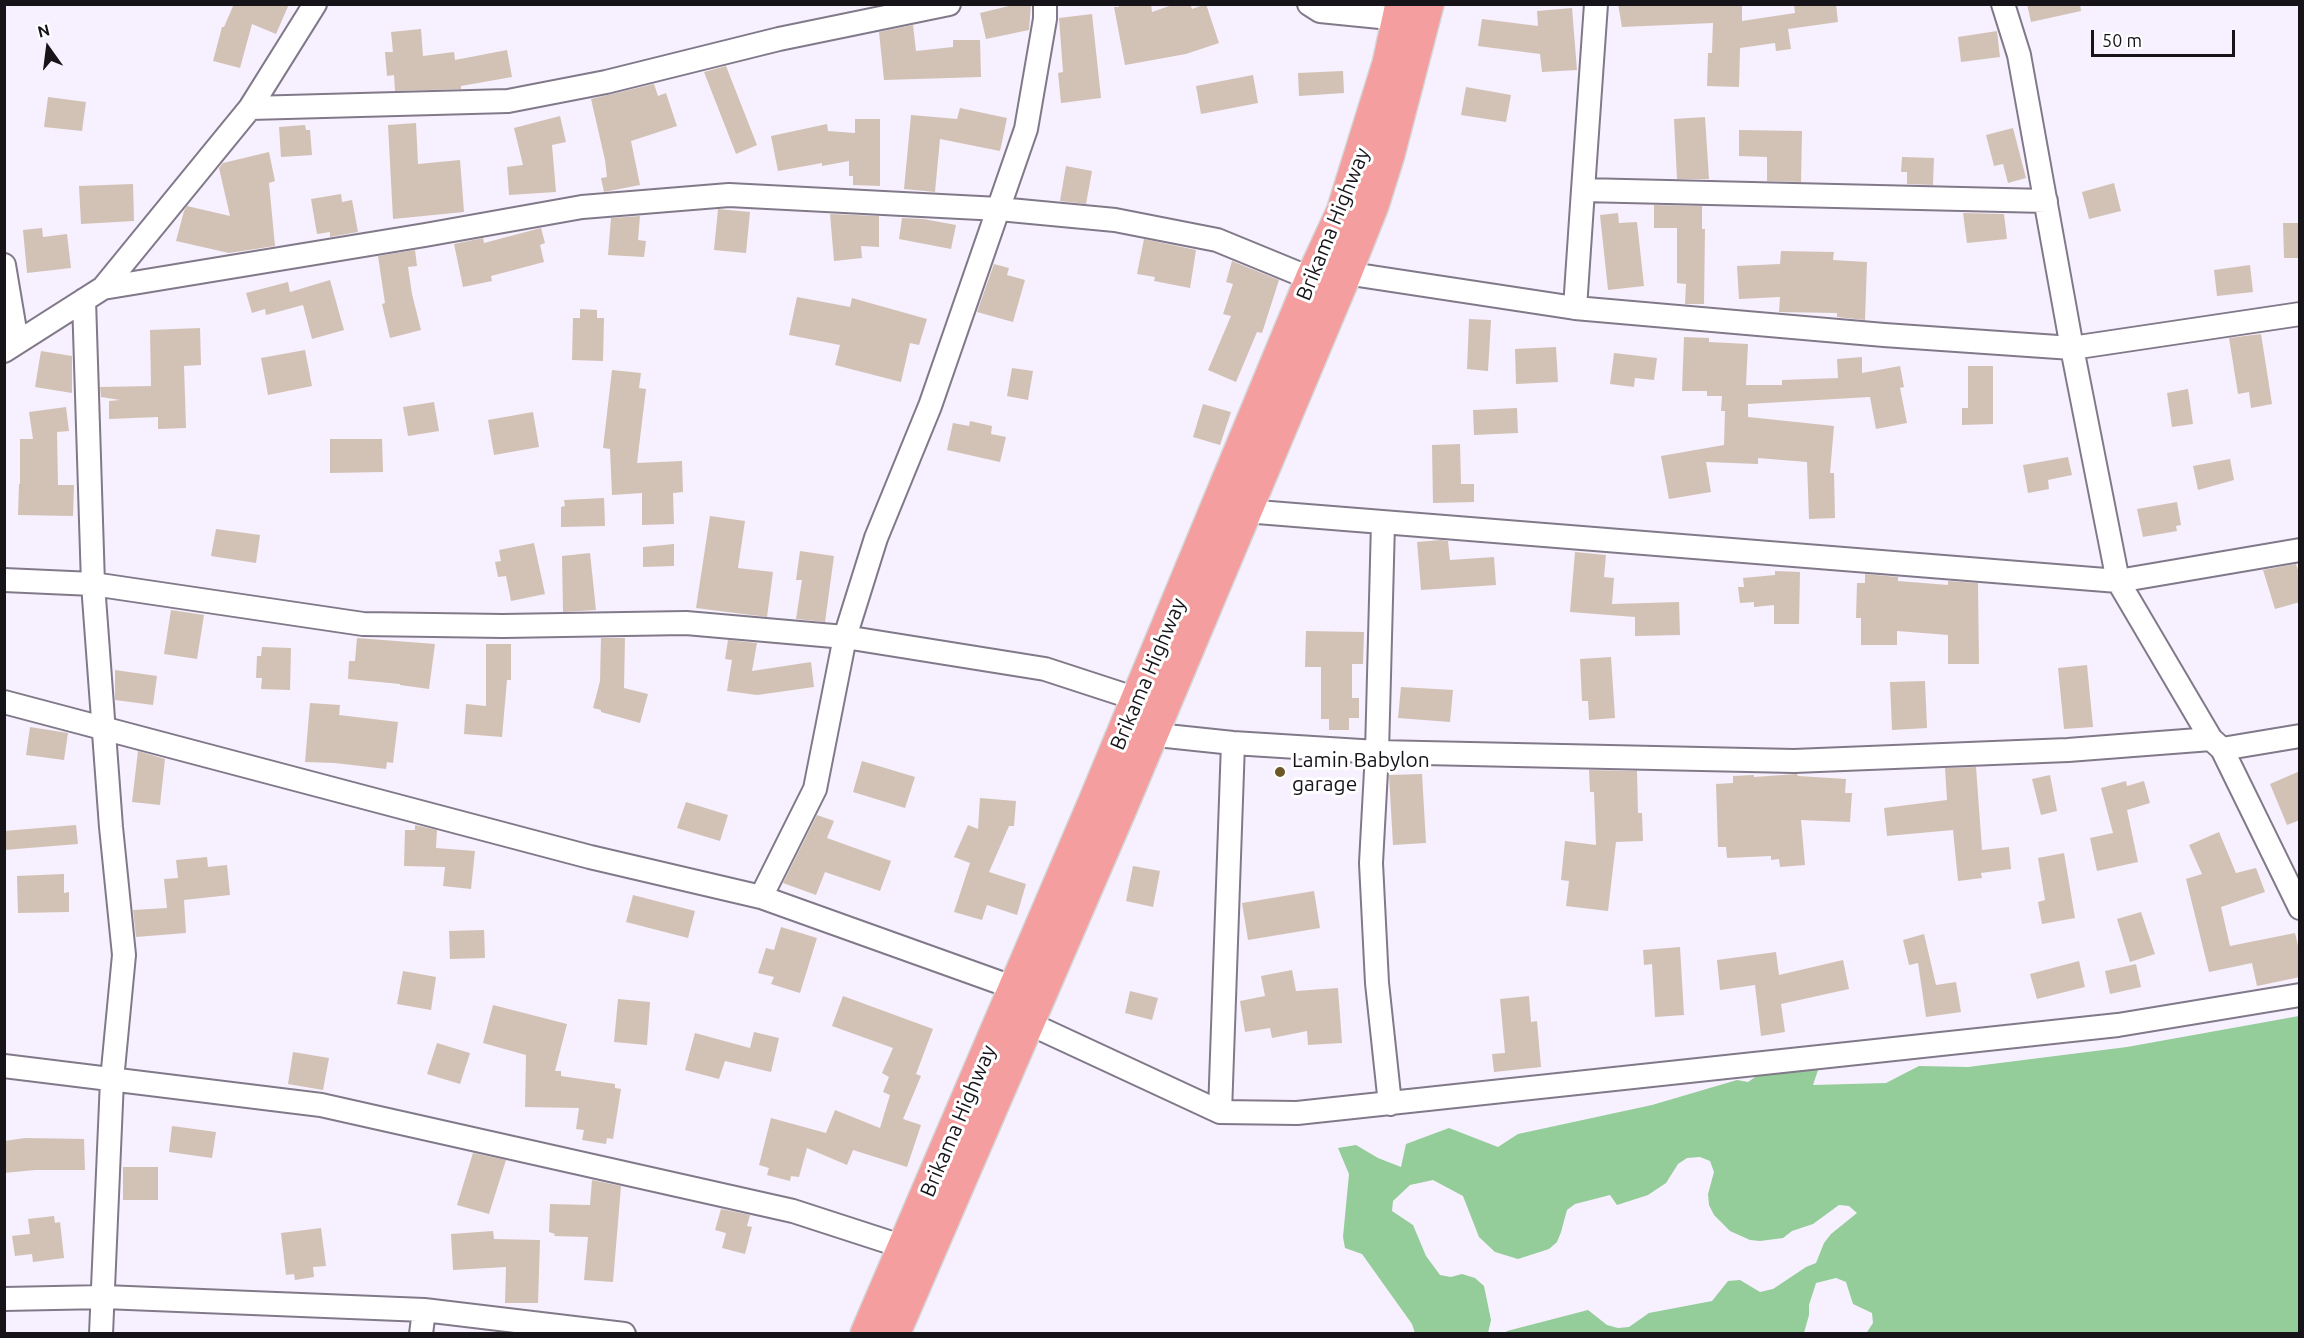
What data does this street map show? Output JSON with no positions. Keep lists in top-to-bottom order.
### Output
{
  "streets": {
    "highway": ["Brikama Highway"]
  },
  "places": ["Lamin Babylon garage"],
  "scale_bar": "50 m",
  "north": "top"
}
